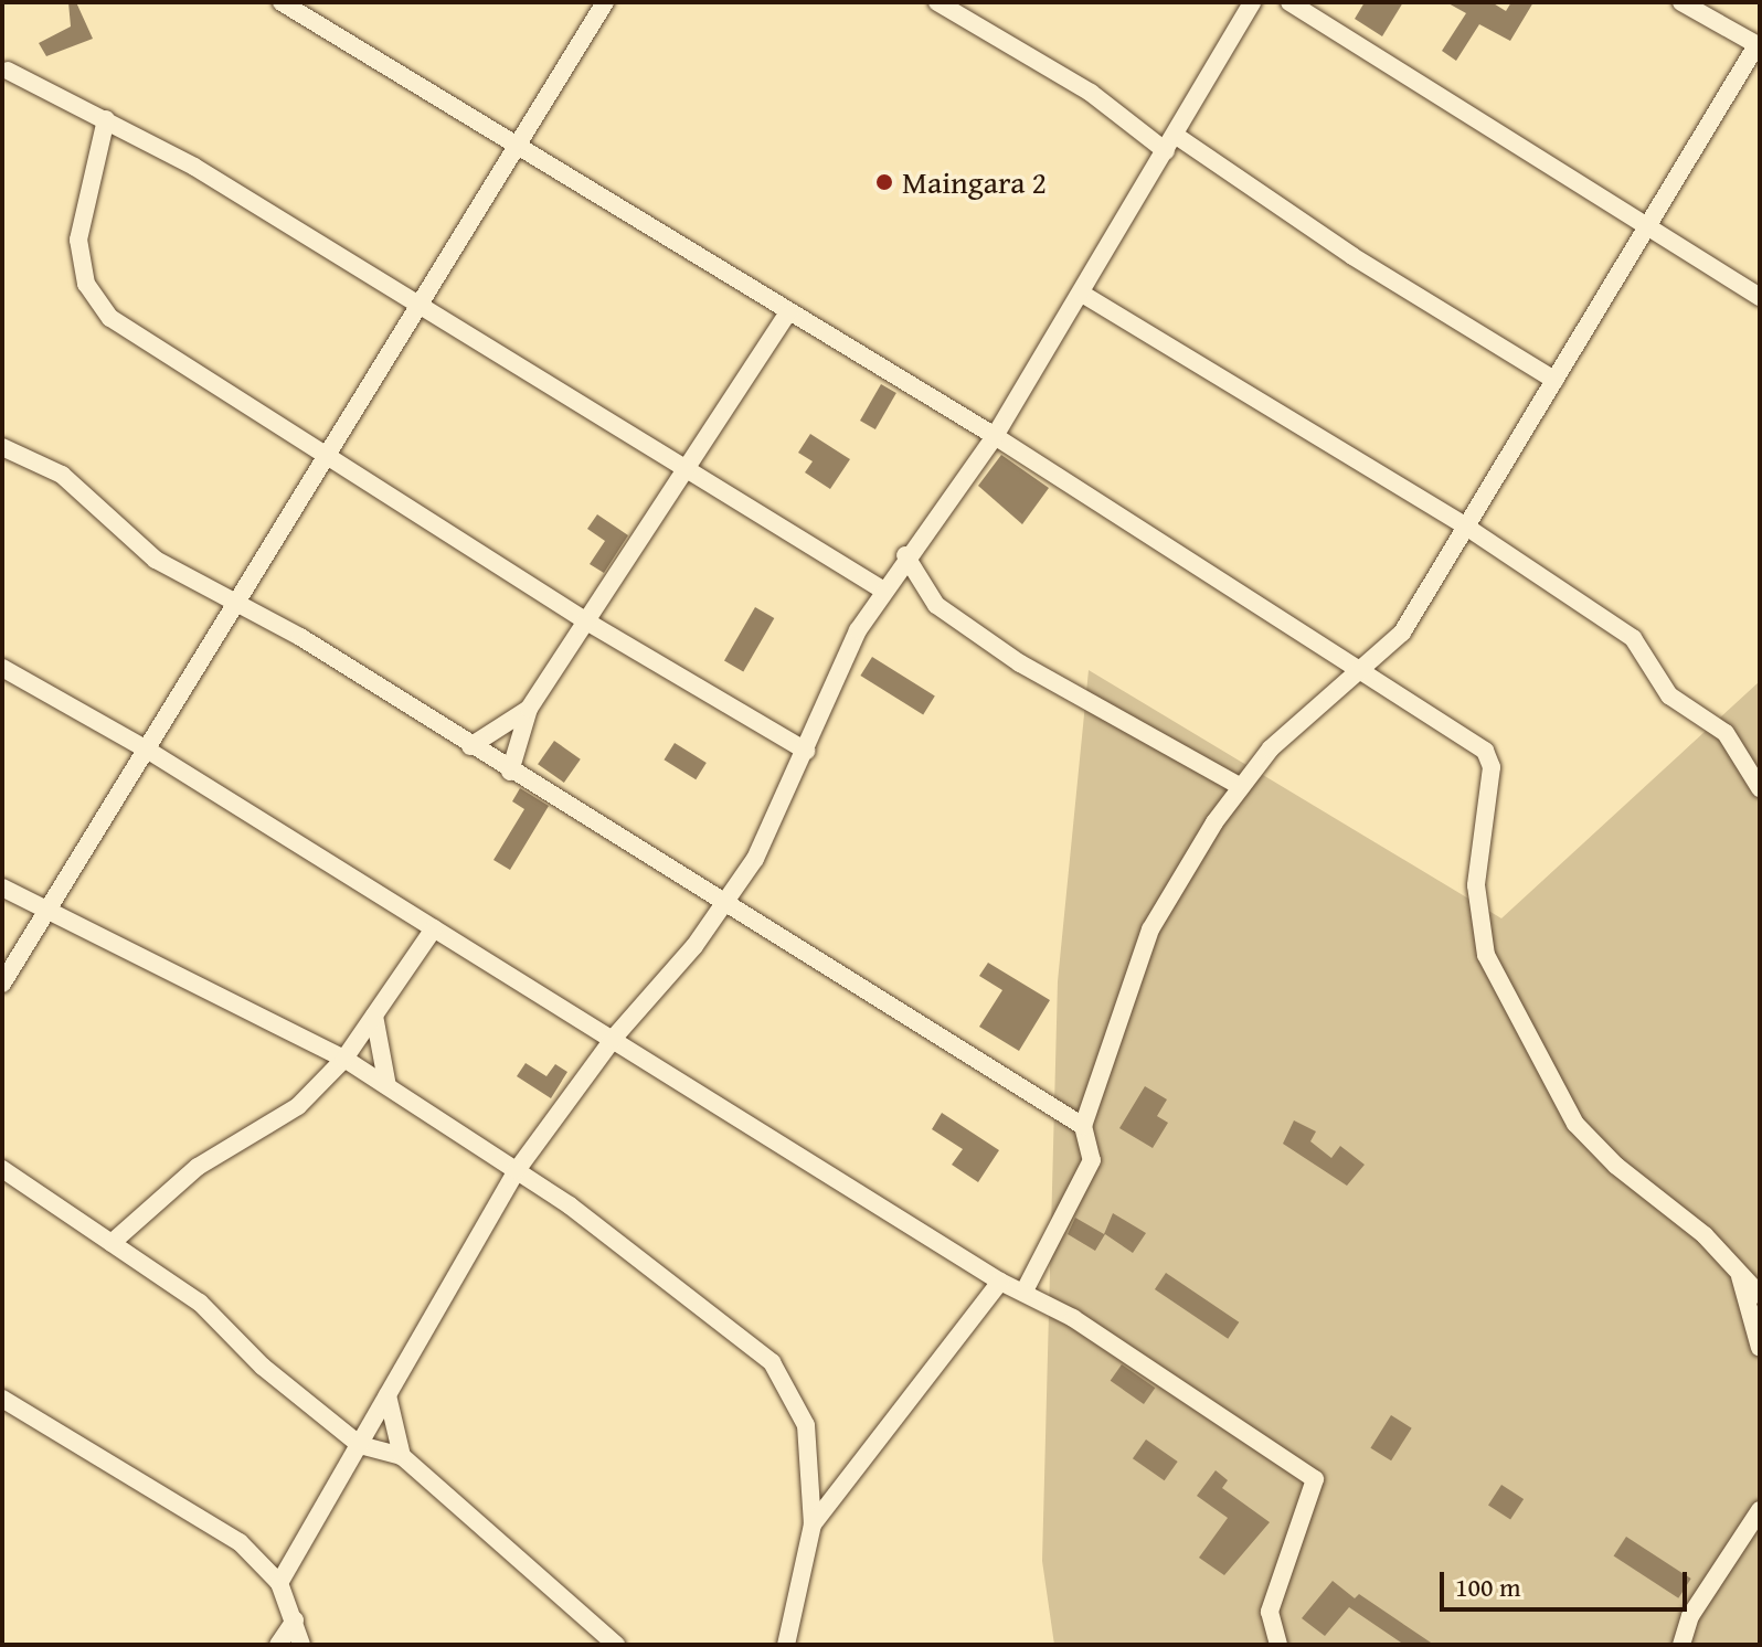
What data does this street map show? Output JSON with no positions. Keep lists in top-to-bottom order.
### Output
{
  "places": ["Maingara 2"],
  "scale_bar": "100 m"
}
